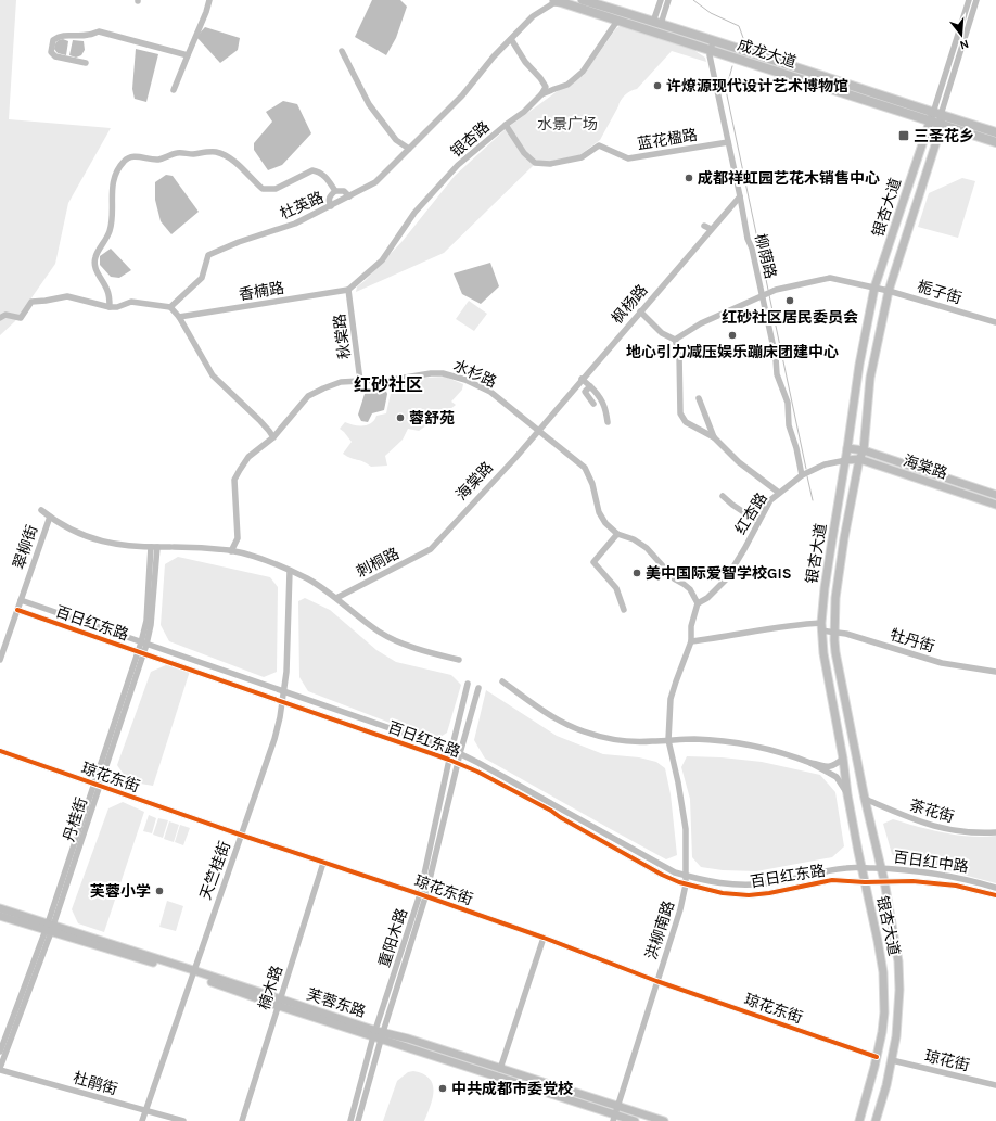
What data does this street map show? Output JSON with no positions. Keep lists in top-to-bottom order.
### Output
{
  "streets": {
    "highway": ["成龙大道"],
    "main road": ["银杏大道", "海棠路", "芙蓉东路"],
    "street": [
      "银杏路",
      "蓝花楹路",
      "杜英路",
      "柳荫路",
      "香楠路",
      "栀子街",
      "枫杨路",
      "秋棠路",
      "水杉路",
      "红杏路",
      "翠柳街",
      "刺桐路",
      "百日红东路",
      "牡丹街",
      "琼花东街",
      "茶花街",
      "丹桂街",
      "百日红中路",
      "天竺桂街",
      "洪柳南路",
      "重阳木路",
      "楠木路",
      "琼花街",
      "杜鹃街"
    ]
  },
  "crossings": [
    ["成龙大道", "银杏路"],
    ["成龙大道", "杜英路"],
    ["成龙大道", "银杏大道"],
    ["成龙大道", "柳荫路"],
    ["银杏路", "蓝花楹路"],
    ["银杏路", "香楠路"],
    ["银杏路", "秋棠路"],
    ["蓝花楹路", "柳荫路"],
    ["银杏大道", "栀子街"],
    ["银杏大道", "海棠路"],
    ["银杏大道", "红杏路"],
    ["银杏大道", "百日红东路"],
    ["银杏大道", "牡丹街"],
    ["银杏大道", "琼花东街"],
    ["银杏大道", "茶花街"],
    ["银杏大道", "百日红中路"],
    ["银杏大道", "琼花街"],
    ["柳荫路", "栀子街"],
    ["柳荫路", "枫杨路"],
    ["柳荫路", "红杏路"],
    ["香楠路", "秋棠路"],
    ["枫杨路", "水杉路"],
    ["枫杨路", "海棠路"],
    ["秋棠路", "水杉路"],
    ["水杉路", "海棠路"],
    ["水杉路", "红杏路"],
    ["水杉路", "洪柳南路"],
    ["海棠路", "红杏路"],
    ["海棠路", "刺桐路"],
    ["红杏路", "洪柳南路"],
    ["翠柳街", "百日红东路"],
    ["百日红东路", "丹桂街"],
    ["百日红东路", "百日红中路"],
    ["百日红东路", "天竺桂街"],
    ["百日红东路", "洪柳南路"],
    ["百日红东路", "重阳木路"],
    ["牡丹街", "洪柳南路"],
    ["琼花东街", "丹桂街"],
    ["琼花东街", "天竺桂街"],
    ["琼花东街", "洪柳南路"],
    ["琼花东街", "重阳木路"],
    ["琼花东街", "楠木路"],
    ["丹桂街", "芙蓉东路"],
    ["丹桂街", "杜鹃街"],
    ["天竺桂街", "芙蓉东路"],
    ["天竺桂街", "杜鹃街"],
    ["洪柳南路", "芙蓉东路"],
    ["重阳木路", "芙蓉东路"],
    ["楠木路", "芙蓉东路"]
  ],
  "districts": ["红砂社区"],
  "parks": ["水景广场"],
  "places": {
    "other": [
      "许燎源现代设计艺术博物馆",
      "成都祥虹园艺花木销售中心",
      "红砂社区居民委员会",
      "地心引力减压娱乐蹦床团建中心",
      "蓉舒苑",
      "美中国际爱智学校GIS",
      "芙蓉小学",
      "中共成都市委党校"
    ],
    "transit": ["三圣花乡"]
  },
  "north": "bottom"
}
